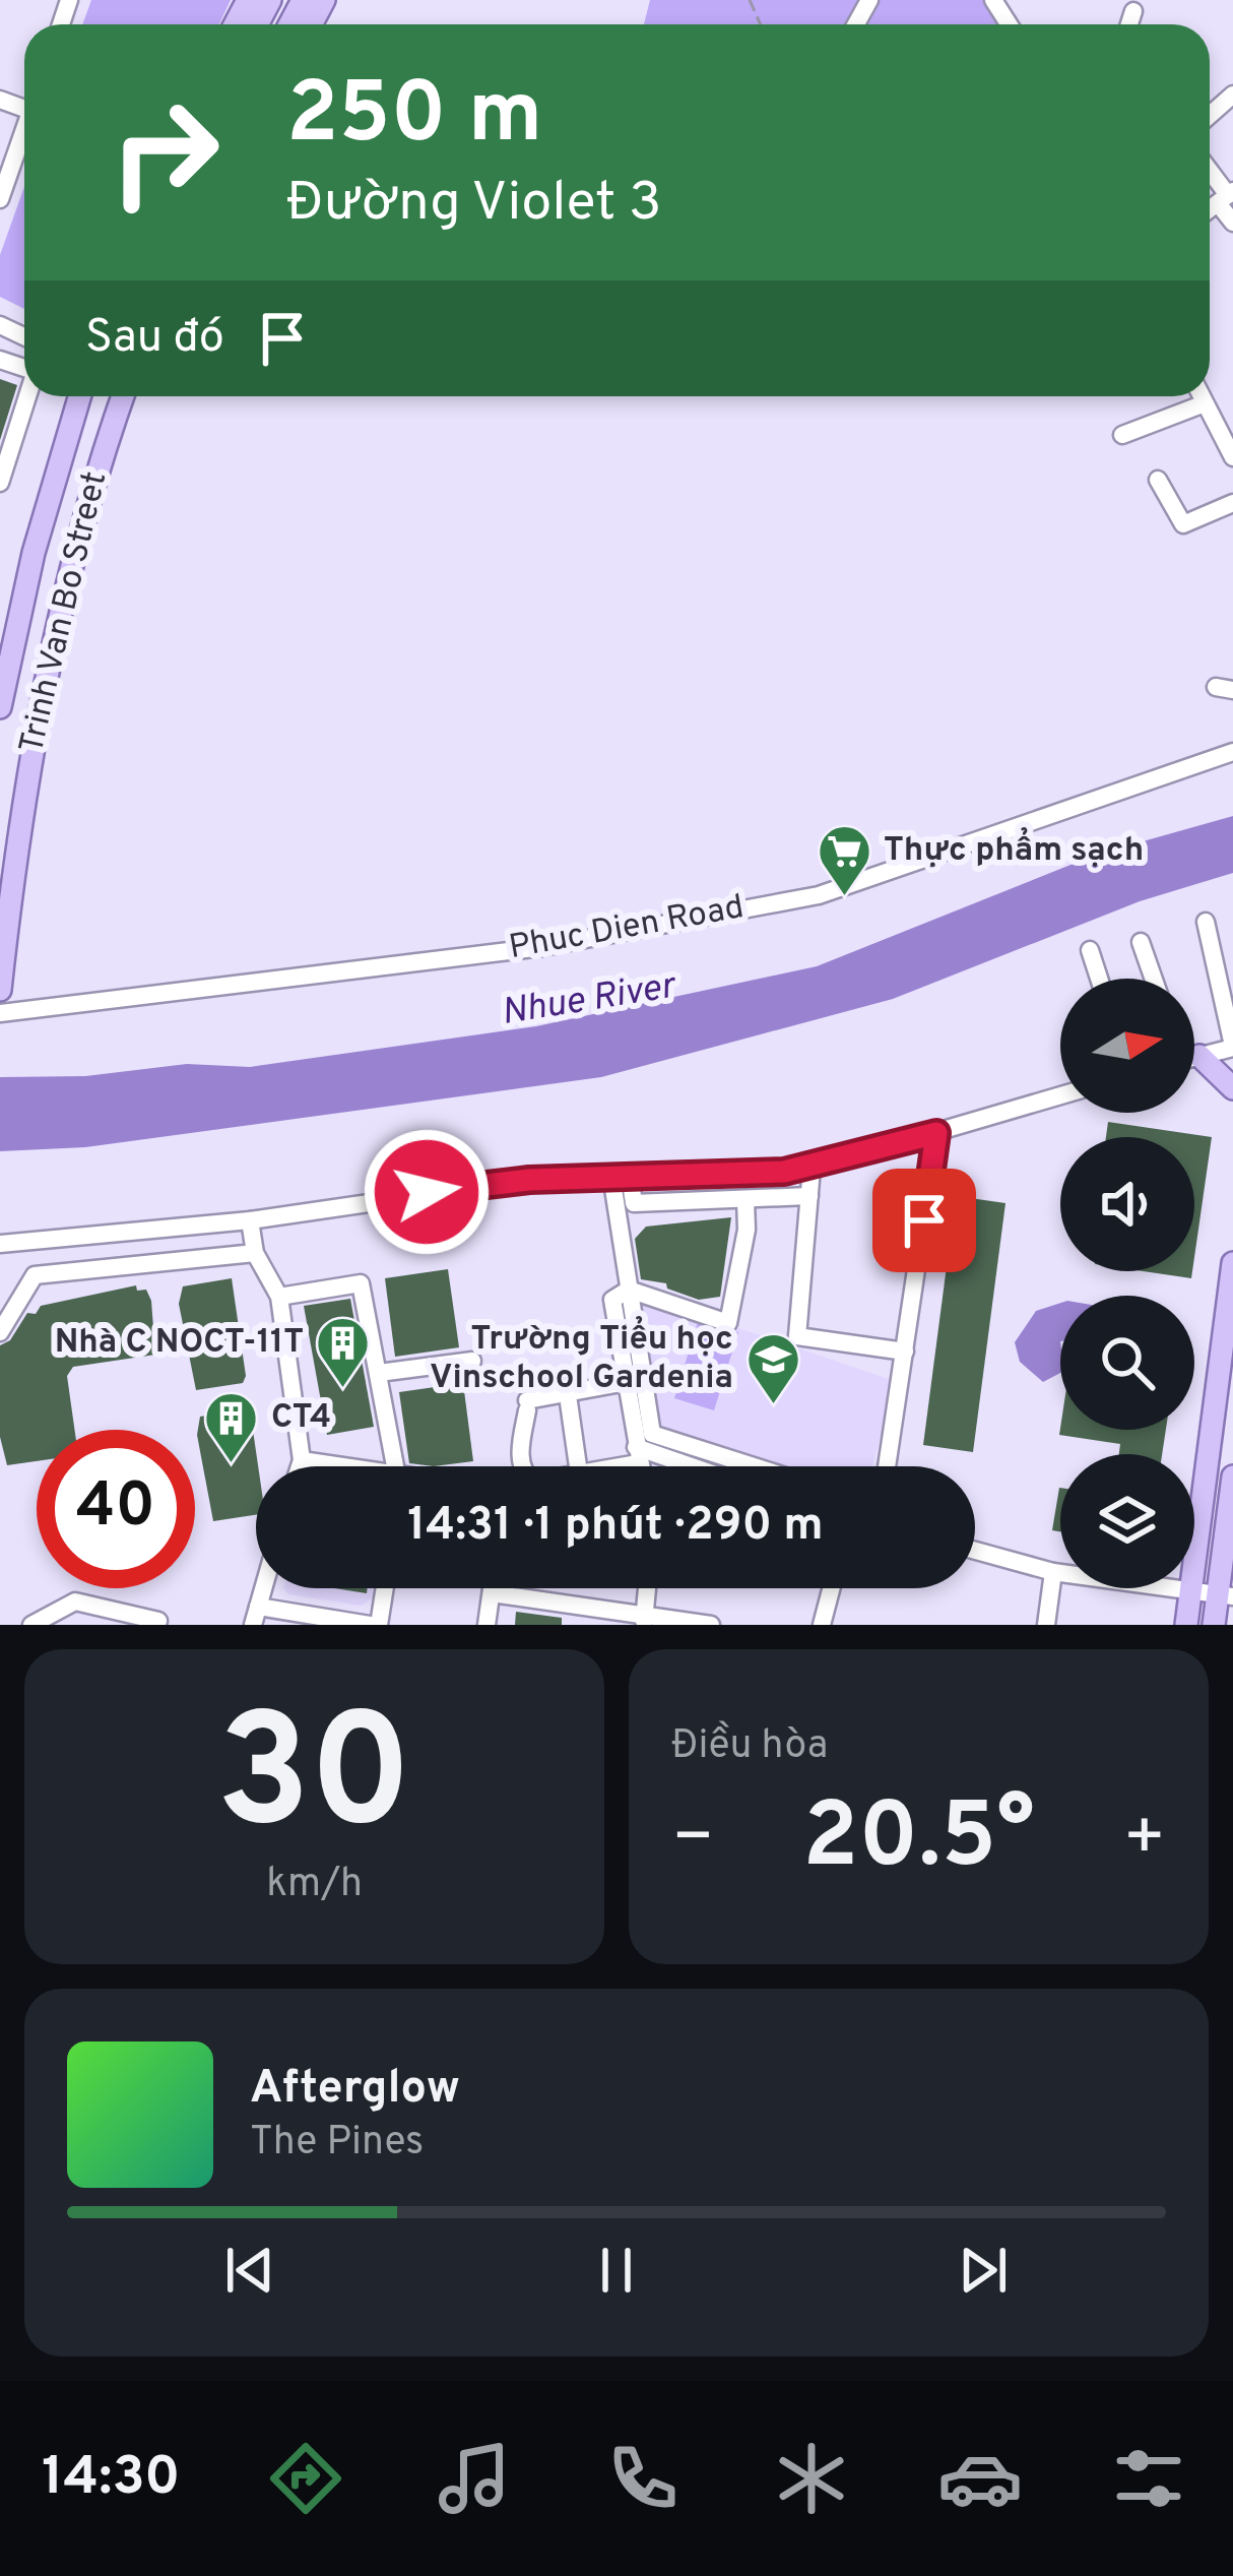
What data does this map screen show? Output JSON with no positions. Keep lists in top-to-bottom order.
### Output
{
  "streets": {
    "main road": ["Trinh Van Bo Street"],
    "street": ["Phuc Dien Road"]
  },
  "water": ["Nhue River"],
  "places": {
    "supermarket": ["Thực phẩm sạch"],
    "building": ["Nhà C NOCT-11T", "CT4"],
    "school or university": ["Trường Tiểu học Vinschool Gardenia"]
  },
  "north": "right",
  "page": {
    "turn": ["250 m", "Đường Violet 3"],
    "then": "Sau đó",
    "limit": "40",
    "trip": "14:31 · 1 phút · 290 m",
    "tile": [
      ["30", "km/h"],
      "Điều hòa"
    ],
    "heat": ["−", "20.5°", "+"],
    "song": ["Afterglow", "The Pines"],
    "tabs": "14:30"
  }
}
